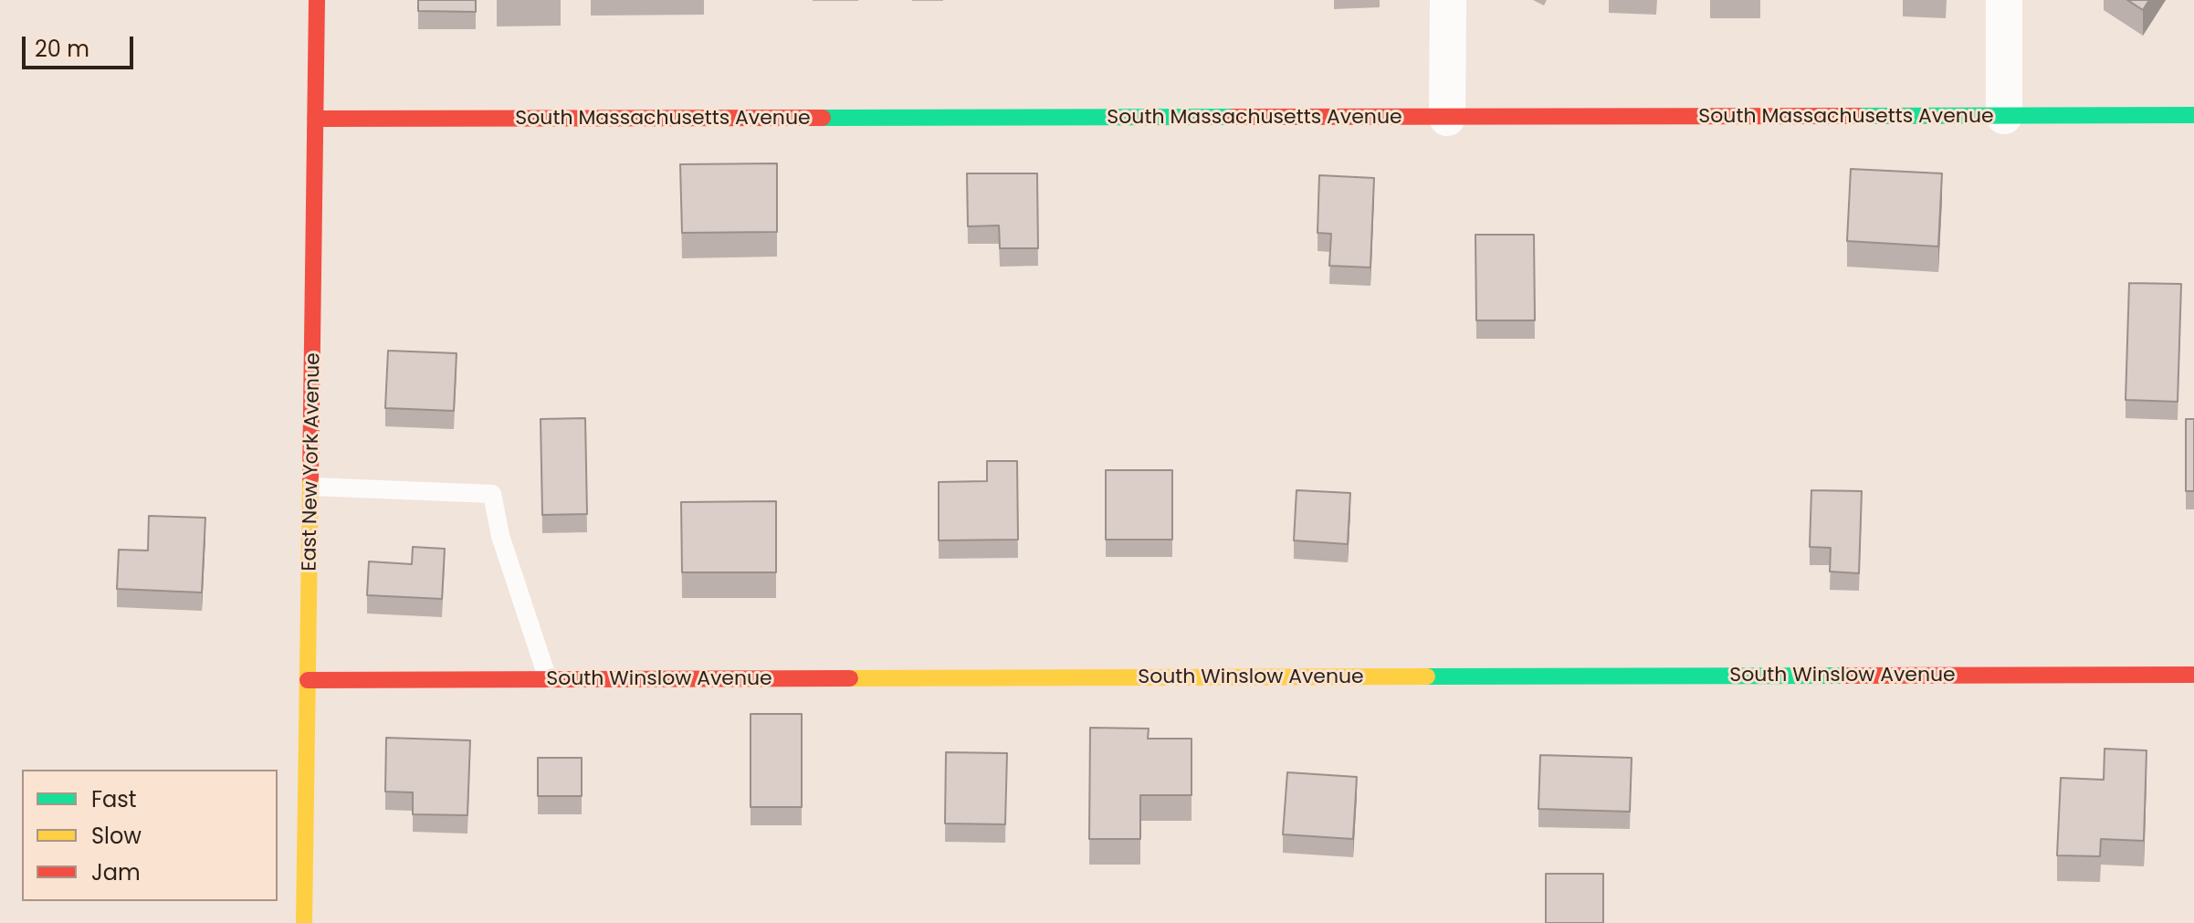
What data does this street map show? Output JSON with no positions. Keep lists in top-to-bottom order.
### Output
{
  "streets": {
    "street": ["South Massachusetts Avenue", "East New York Avenue", "South Winslow Avenue"]
  },
  "crossings": [
    ["South Massachusetts Avenue", "East New York Avenue"],
    ["East New York Avenue", "South Winslow Avenue"]
  ],
  "legend": ["Fast", "Slow", "Jam"],
  "scale_bar": "20 m"
}
